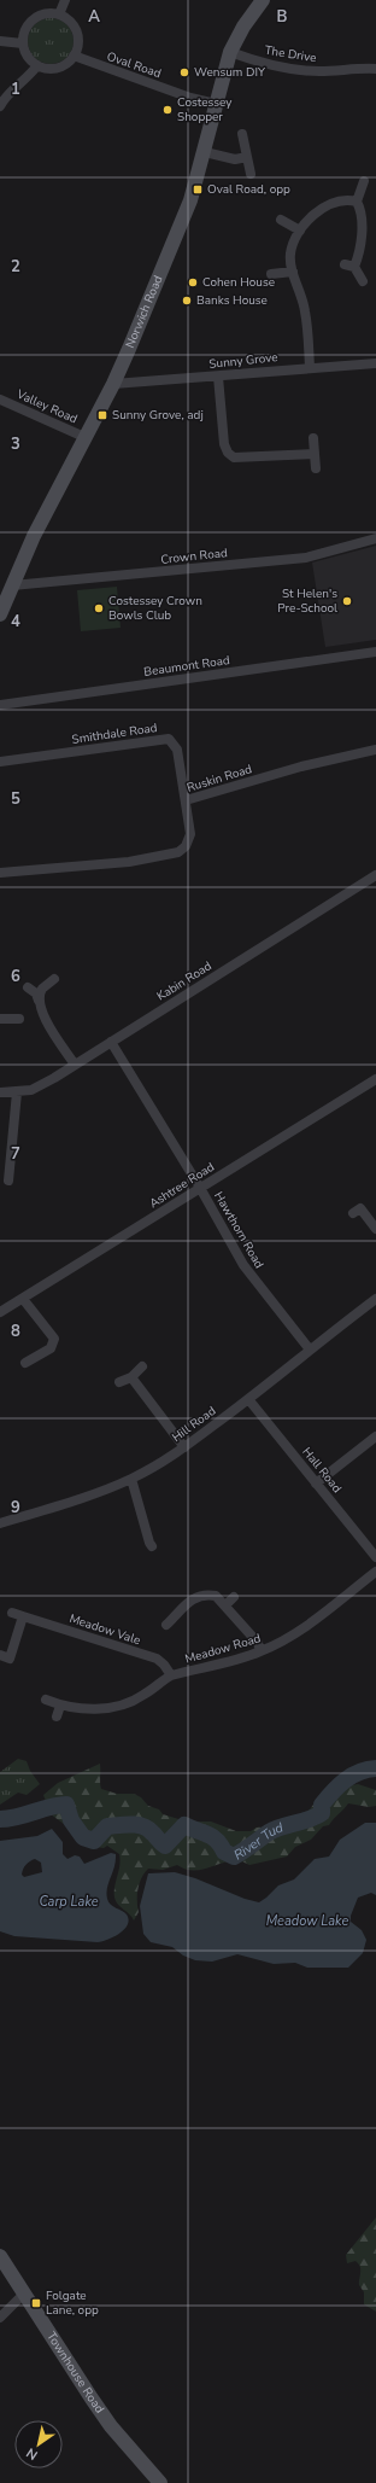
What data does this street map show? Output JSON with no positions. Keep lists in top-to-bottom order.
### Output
{
  "streets": {
    "street": [
      "The Drive",
      "Oval Road",
      "Norwich Road",
      "Sunny Grove",
      "Valley Road",
      "Crown Road",
      "Beaumont Road",
      "Smithdale Road",
      "Ruskin Road",
      "Kabin Road",
      "Ashtree Road",
      "Hawthorn Road",
      "Hill Road",
      "Hall Road",
      "Meadow Vale",
      "Meadow Road",
      "Townhouse Road"
    ]
  },
  "crossings": [
    ["The Drive", "Norwich Road"],
    ["Oval Road", "Norwich Road"],
    ["Norwich Road", "Sunny Grove"],
    ["Norwich Road", "Valley Road"],
    ["Norwich Road", "Crown Road"],
    ["Smithdale Road", "Ruskin Road"],
    ["Kabin Road", "Hawthorn Road"],
    ["Ashtree Road", "Hawthorn Road"],
    ["Hawthorn Road", "Hill Road"],
    ["Hill Road", "Hall Road"],
    ["Meadow Vale", "Meadow Road"]
  ],
  "water": ["River Tud", "Carp Lake", "Meadow Lake"],
  "places": {
    "other": [
      "Wensum DIY",
      "Costessey Shopper",
      "Cohen House",
      "Banks House",
      "St Helen's Pre-School",
      "Costessey Crown Bowls Club"
    ],
    "transit": ["Oval Road, opp", "Sunny Grove, adj", "Folgate Lane, opp"]
  },
  "north": "bottom left",
  "grid": {
    "columns": ["A", "B"],
    "rows": [
      "1",
      "2",
      "3",
      "4",
      "5",
      "6",
      "7",
      "8",
      "9"
    ]
  }
}
